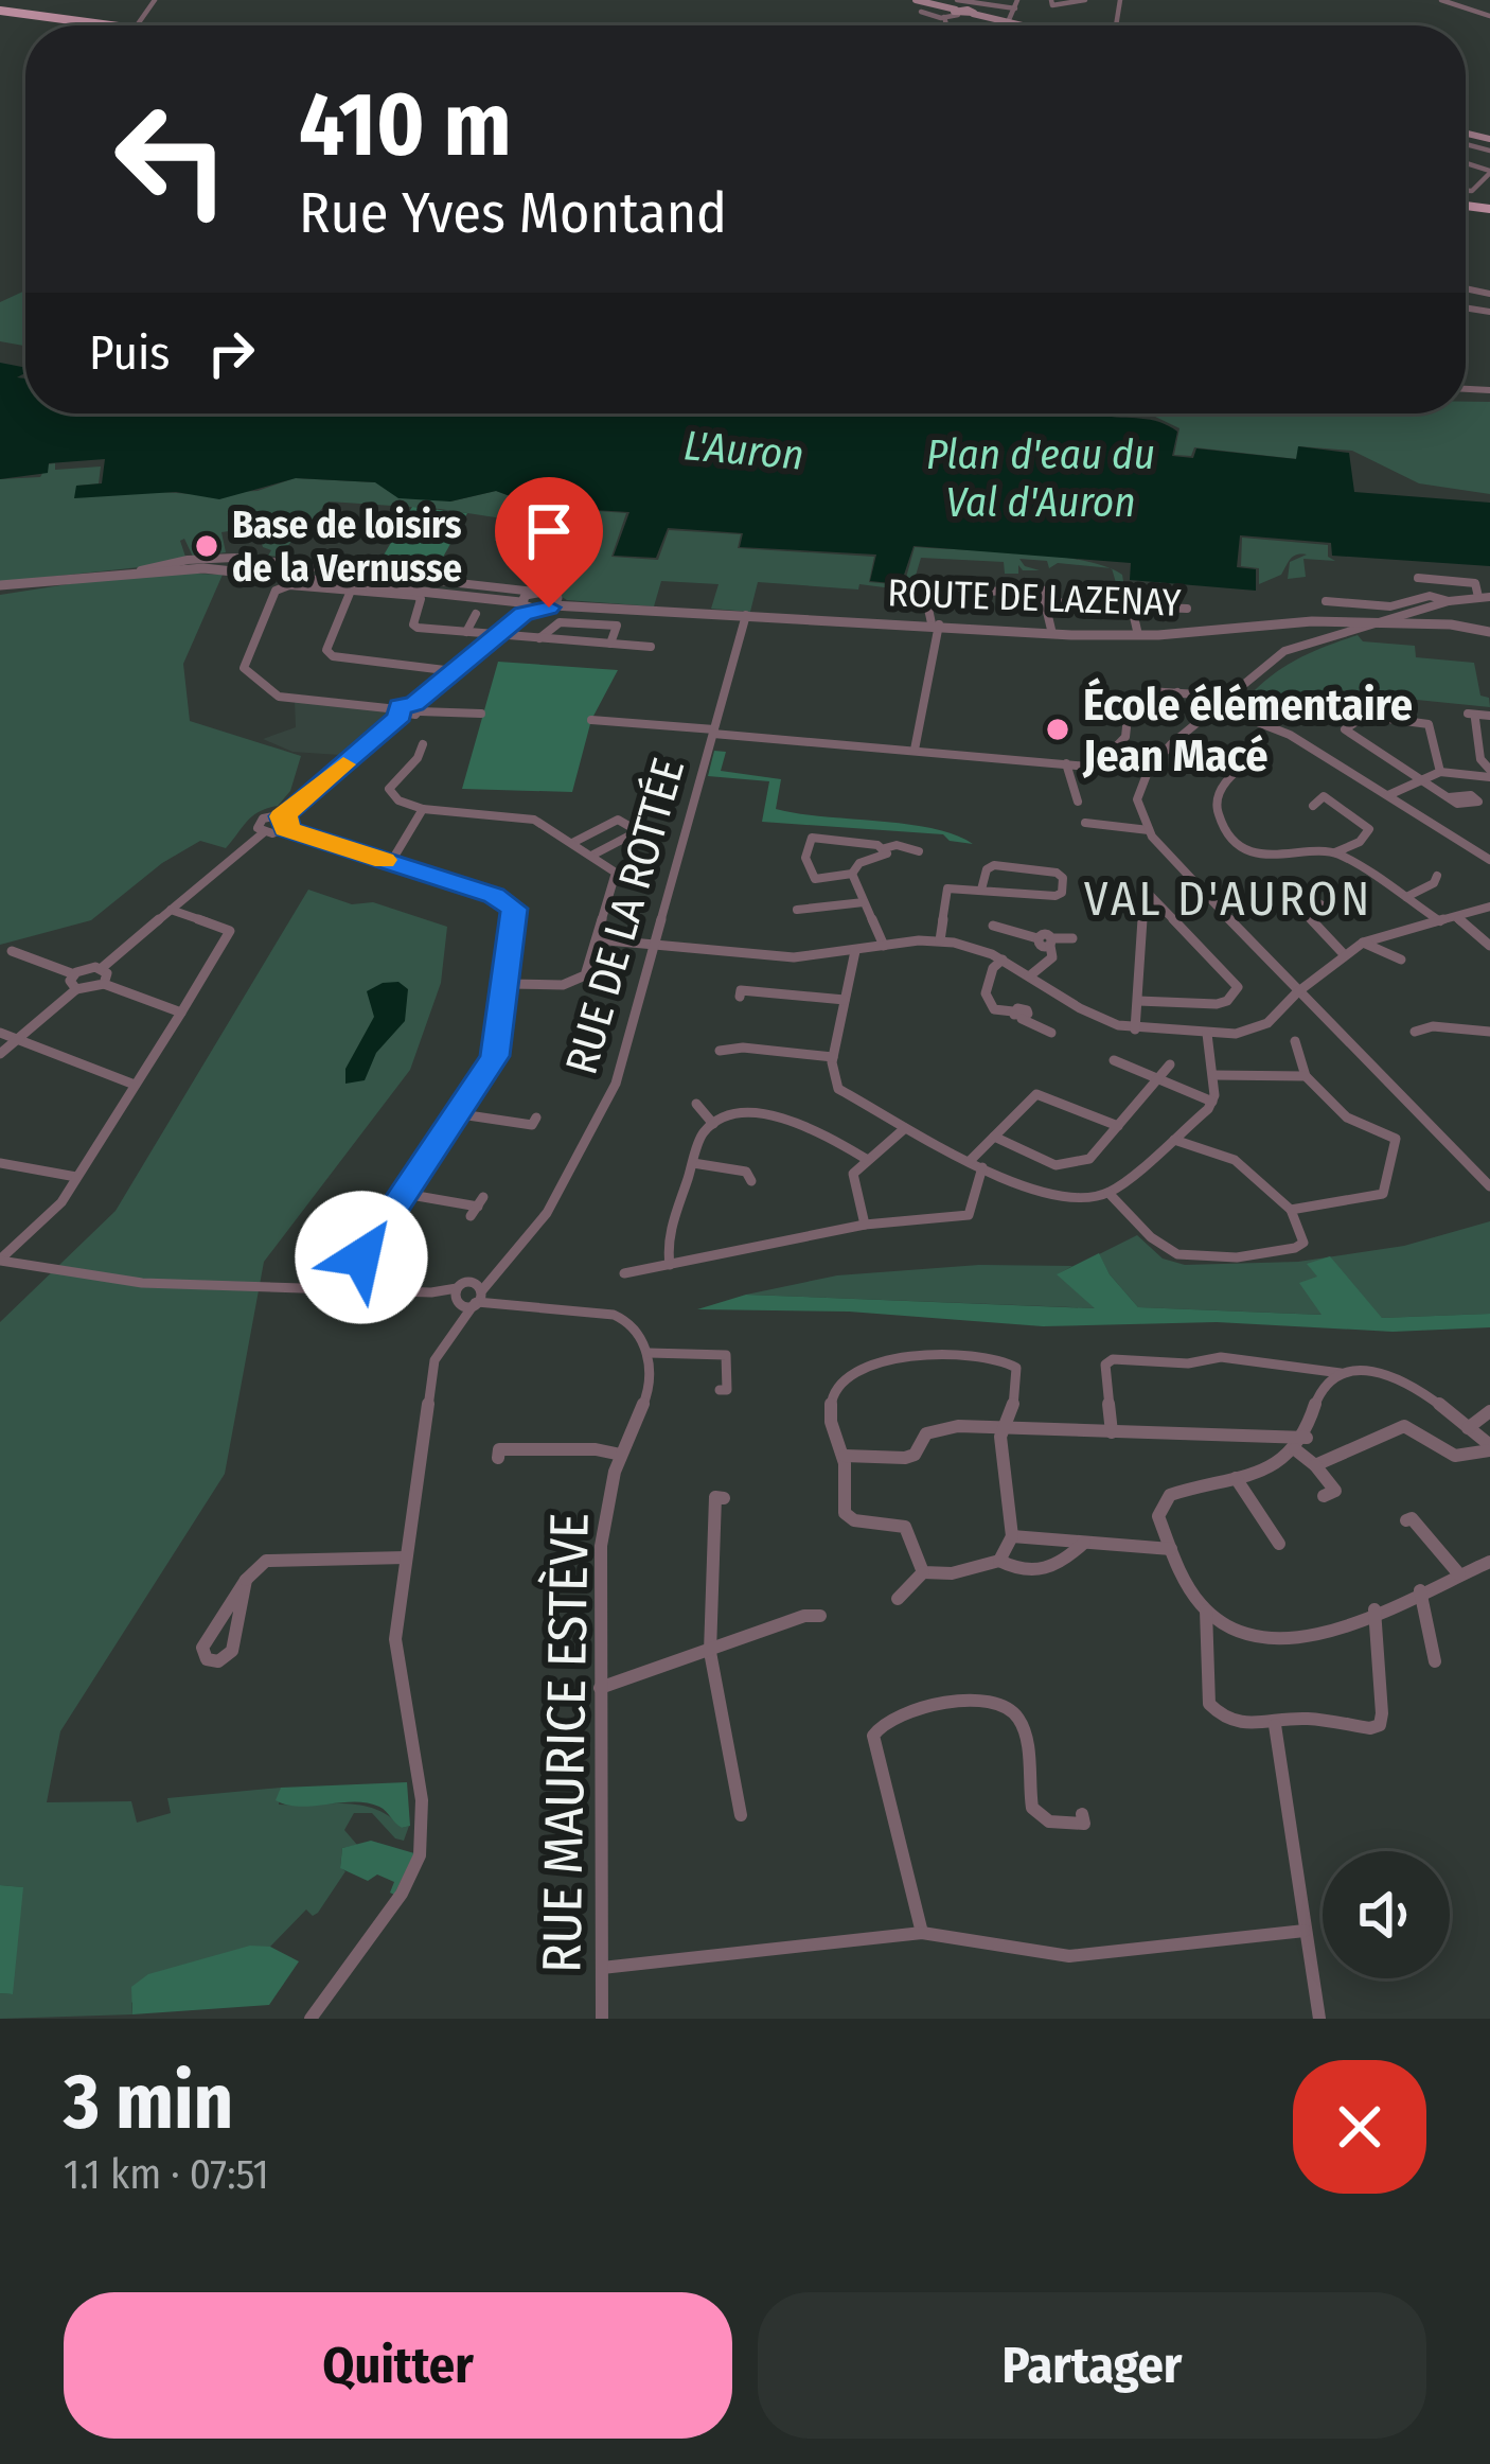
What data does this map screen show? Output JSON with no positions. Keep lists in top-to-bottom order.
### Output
{
  "streets": {
    "street": ["ROUTE DE LAZENAY", "RUE DE LA ROTTÉE", "RUE MAURICE ESTÈVE"]
  },
  "crossings": [
    ["ROUTE DE LAZENAY", "RUE DE LA ROTTÉE"]
  ],
  "districts": ["VAL D'AURON"],
  "water": ["L'Auron", "Plan d'eau du Val d'Auron"],
  "places": ["Base de loisirs de la Vernusse", "École élémentaire Jean Macé"],
  "page": {
    "turn": ["410 m", "Rue Yves Montand"],
    "then": "Puis",
    "heading": ["3 min", "1.1 km · 07:51"],
    "buttons": ["Quitter", "Partager"]
  }
}
